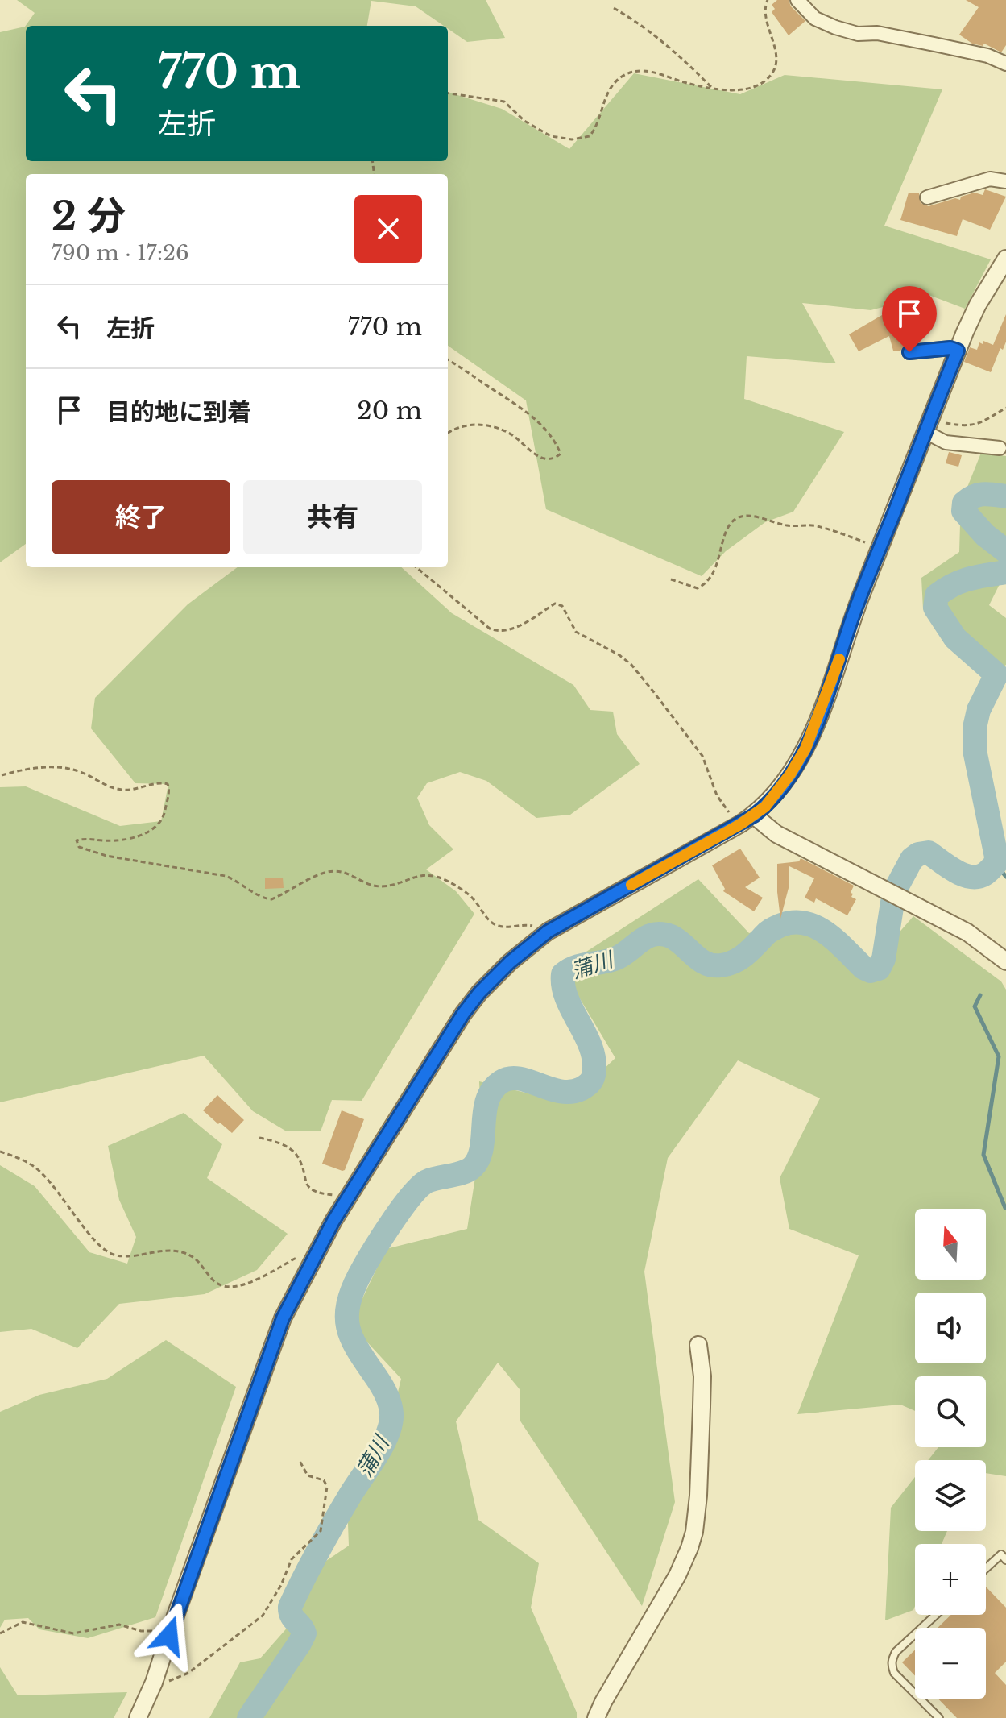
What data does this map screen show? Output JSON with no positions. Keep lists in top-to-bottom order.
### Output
{
  "water": ["蒲川"],
  "north": "top",
  "page": {
    "turn": ["770 m", "左折"],
    "heading": ["2 分", "790 m · 17:26"],
    "list": [
      {
        "name": "左折",
        "value": "770 m"
      },
      {
        "name": "目的地に到着",
        "value": "20 m"
      }
    ],
    "buttons": ["終了", "共有"],
    "map_buttons": ["+", "−"]
  }
}
